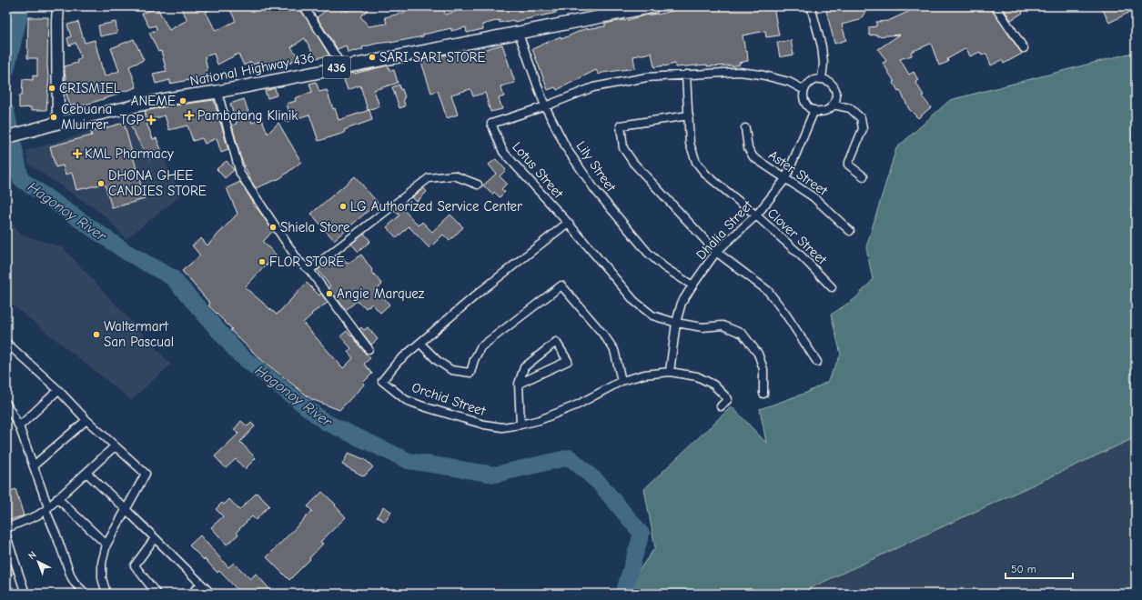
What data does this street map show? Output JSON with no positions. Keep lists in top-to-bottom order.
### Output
{
  "streets": {
    "main road": ["436", "National Highway 436"],
    "street": [
      "Lily Street",
      "Lotus Street",
      "Aster Street",
      "Dhalia Street",
      "Clover Street",
      "Orchid Street"
    ]
  },
  "crossings": [
    ["National Highway 436", "Lily Street"],
    ["Lily Street", "Lotus Street"],
    ["Lily Street", "Dhalia Street"],
    ["Lotus Street", "Dhalia Street"],
    ["Lotus Street", "Clover Street"],
    ["Lotus Street", "Orchid Street"],
    ["Aster Street", "Dhalia Street"],
    ["Dhalia Street", "Clover Street"],
    ["Dhalia Street", "Orchid Street"]
  ],
  "water": ["Hagonoy River"],
  "places": {
    "other": [
      "SARI SARI STORE",
      "CRISMIEL",
      "ANEME",
      "Cebuana Mluirrer",
      "DHONA GHEE CANDIES STORE",
      "LG Authorized Service Center",
      "Shiela Store",
      "FLOR STORE",
      "Angie Marquez",
      "Waltermart San Pascual"
    ],
    "health": ["Pambatang Klinik", "TGP", "KML Pharmacy"]
  },
  "scale_bar": "50 m",
  "north": "top left"
}
